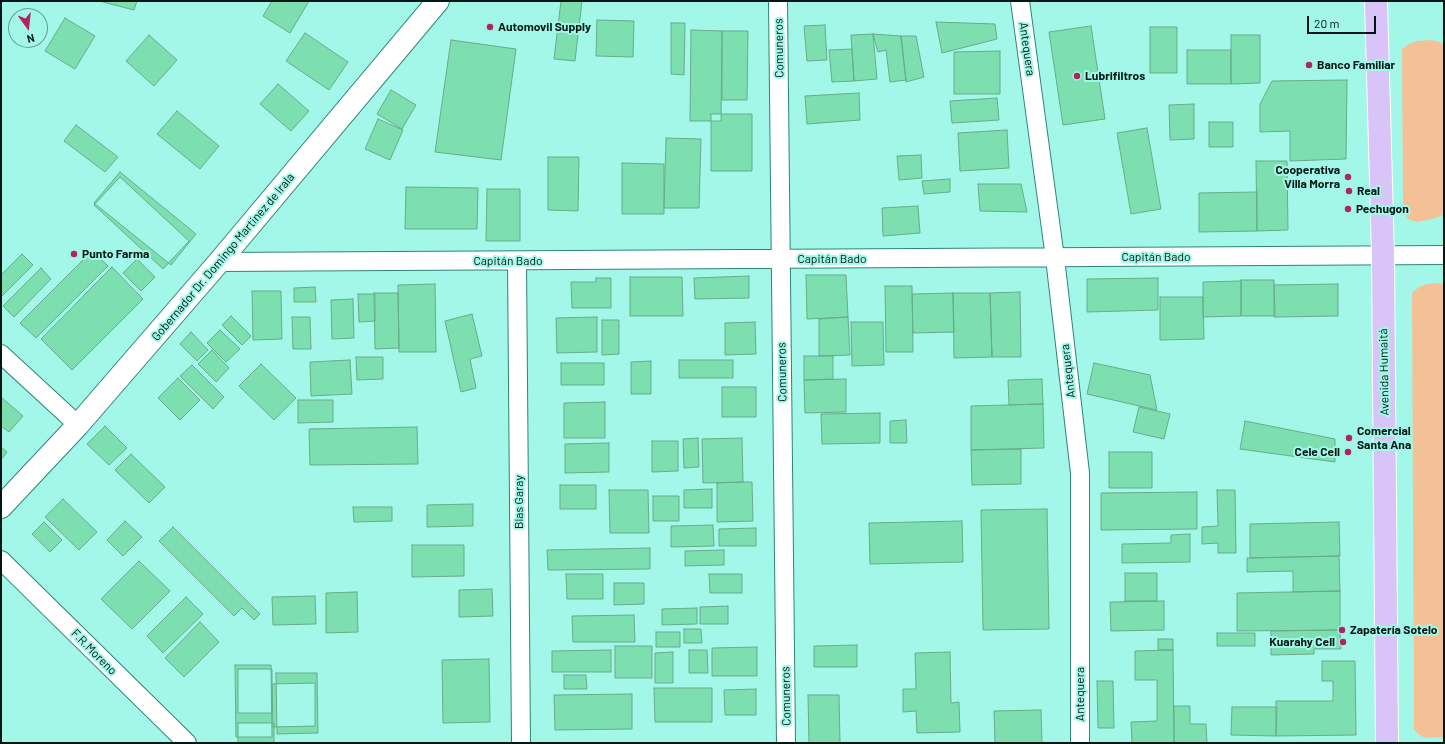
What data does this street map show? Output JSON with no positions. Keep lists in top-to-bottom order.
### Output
{
  "streets": {
    "main road": ["Avenida Humaitá"],
    "street": [
      "Comuneros",
      "Antequera",
      "Gobernador Dr. Domingo Martinez de Irala",
      "Capitán Bado",
      "Blas Garay",
      "F.R.Moreno"
    ]
  },
  "crossings": [
    ["Comuneros", "Capitán Bado"],
    ["Antequera", "Capitán Bado"],
    ["Gobernador Dr. Domingo Martinez de Irala", "Capitán Bado"],
    ["Capitán Bado", "Avenida Humaitá"],
    ["Capitán Bado", "Blas Garay"]
  ],
  "places": [
    "Automovil Supply",
    "Banco Familiar",
    "Lubrifiltros",
    "Cooperativa Villa Morra",
    "Real",
    "Pechugon",
    "Punto Farma",
    "Comercial Santa Ana",
    "Cele Cell",
    "Zapatería Sotelo",
    "Kuarahy Cell"
  ],
  "scale_bar": "20 m",
  "north": "bottom"
}
